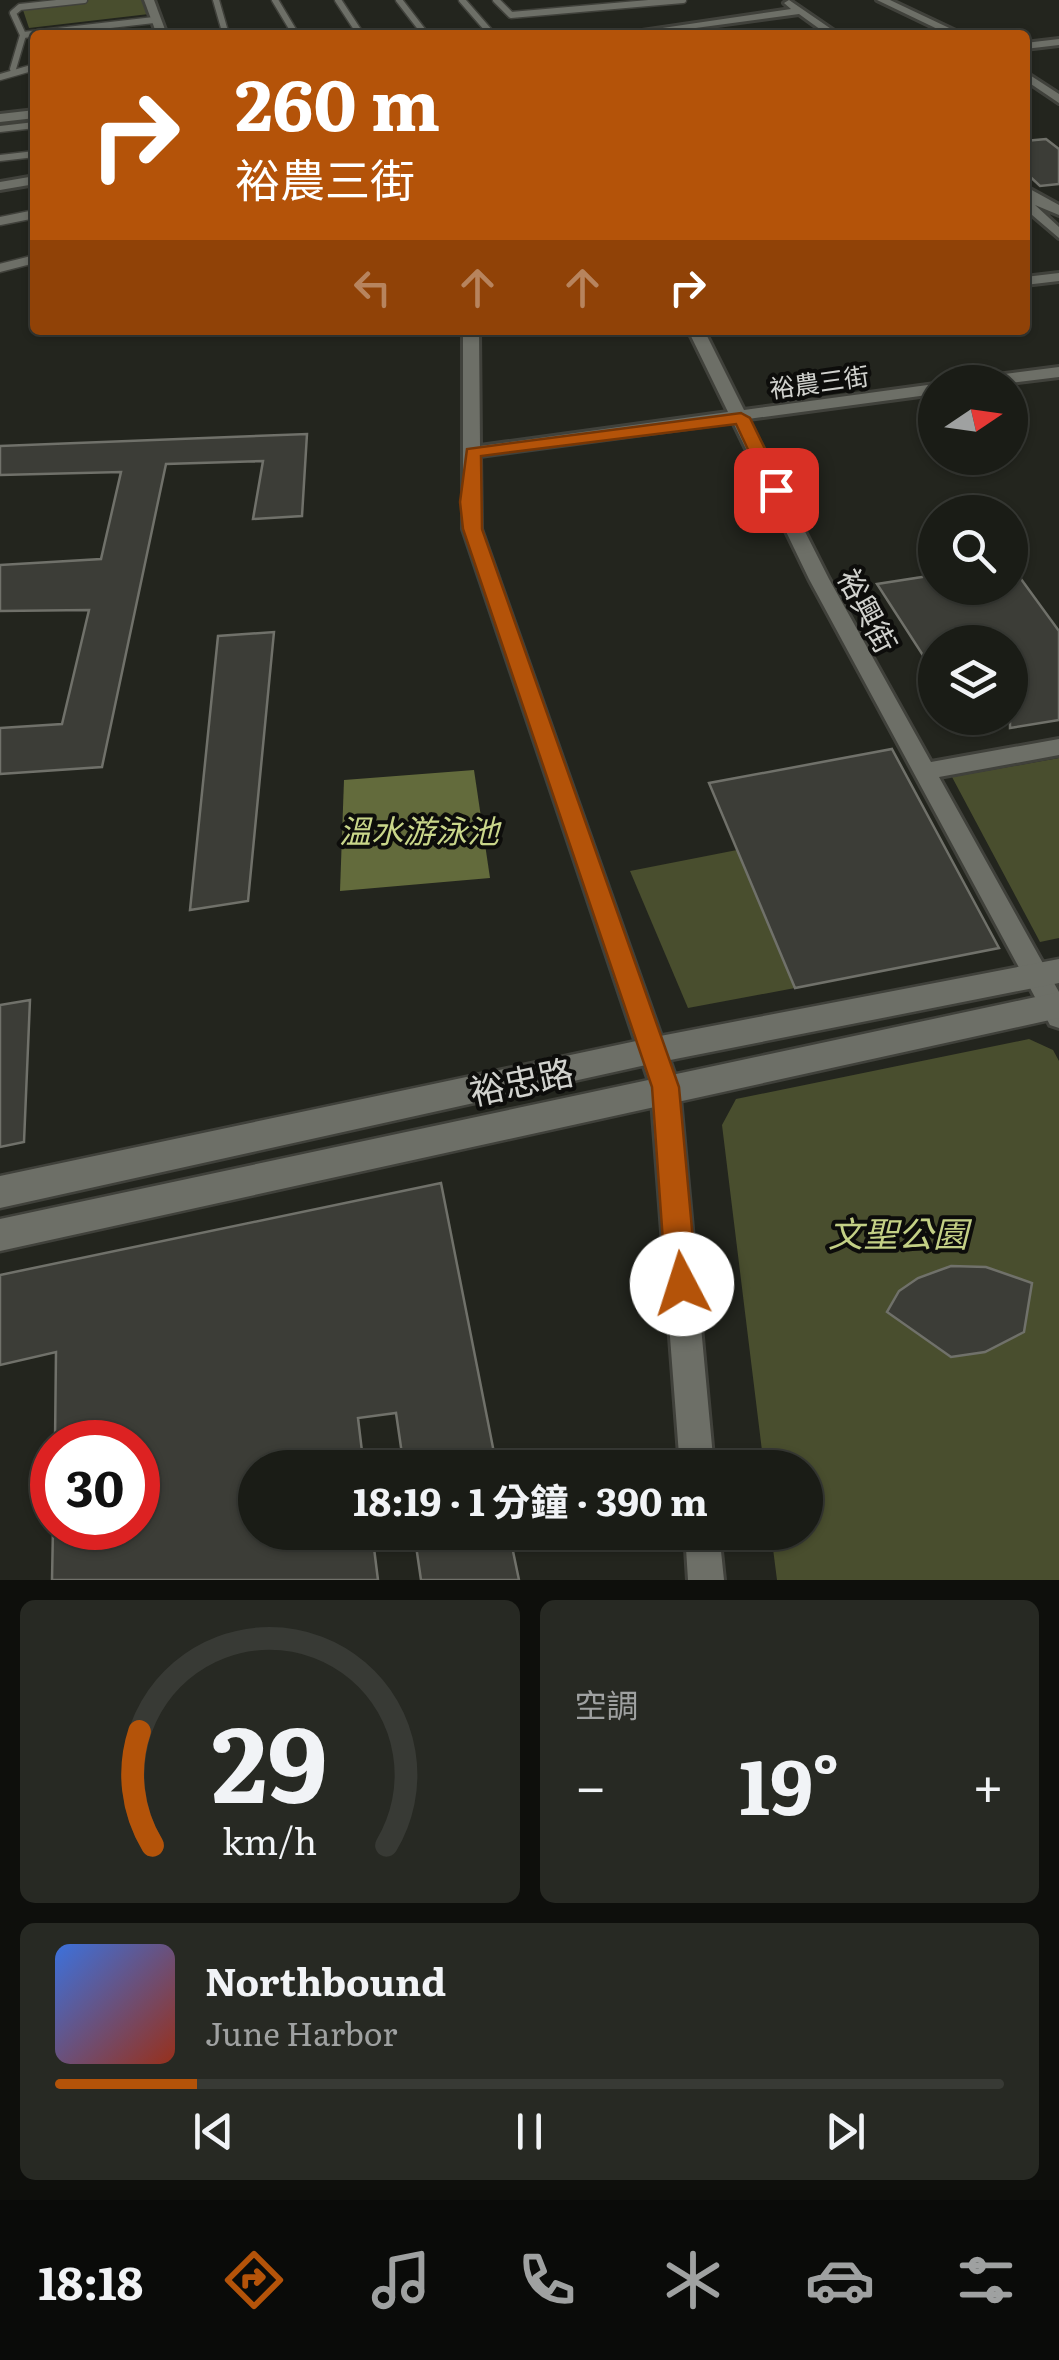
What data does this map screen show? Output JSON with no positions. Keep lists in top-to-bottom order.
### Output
{
  "streets": {
    "street": ["裕農三街", "裕興街", "裕忠路"]
  },
  "crossings": [
    ["裕農三街", "裕興街"],
    ["裕興街", "裕忠路"]
  ],
  "water": ["溫水游泳池"],
  "parks": ["文聖公園"],
  "north": "right",
  "page": {
    "turn": ["260 m", "裕農三街"],
    "limit": "30",
    "trip": "18:19 · 1 分鐘 · 390 m",
    "tile": "空調",
    "heat": ["−", "19°", "+"],
    "song": ["Northbound", "June Harbor"],
    "tabs": "18:18",
    "gauge": ["29", "km/h"]
  }
}
